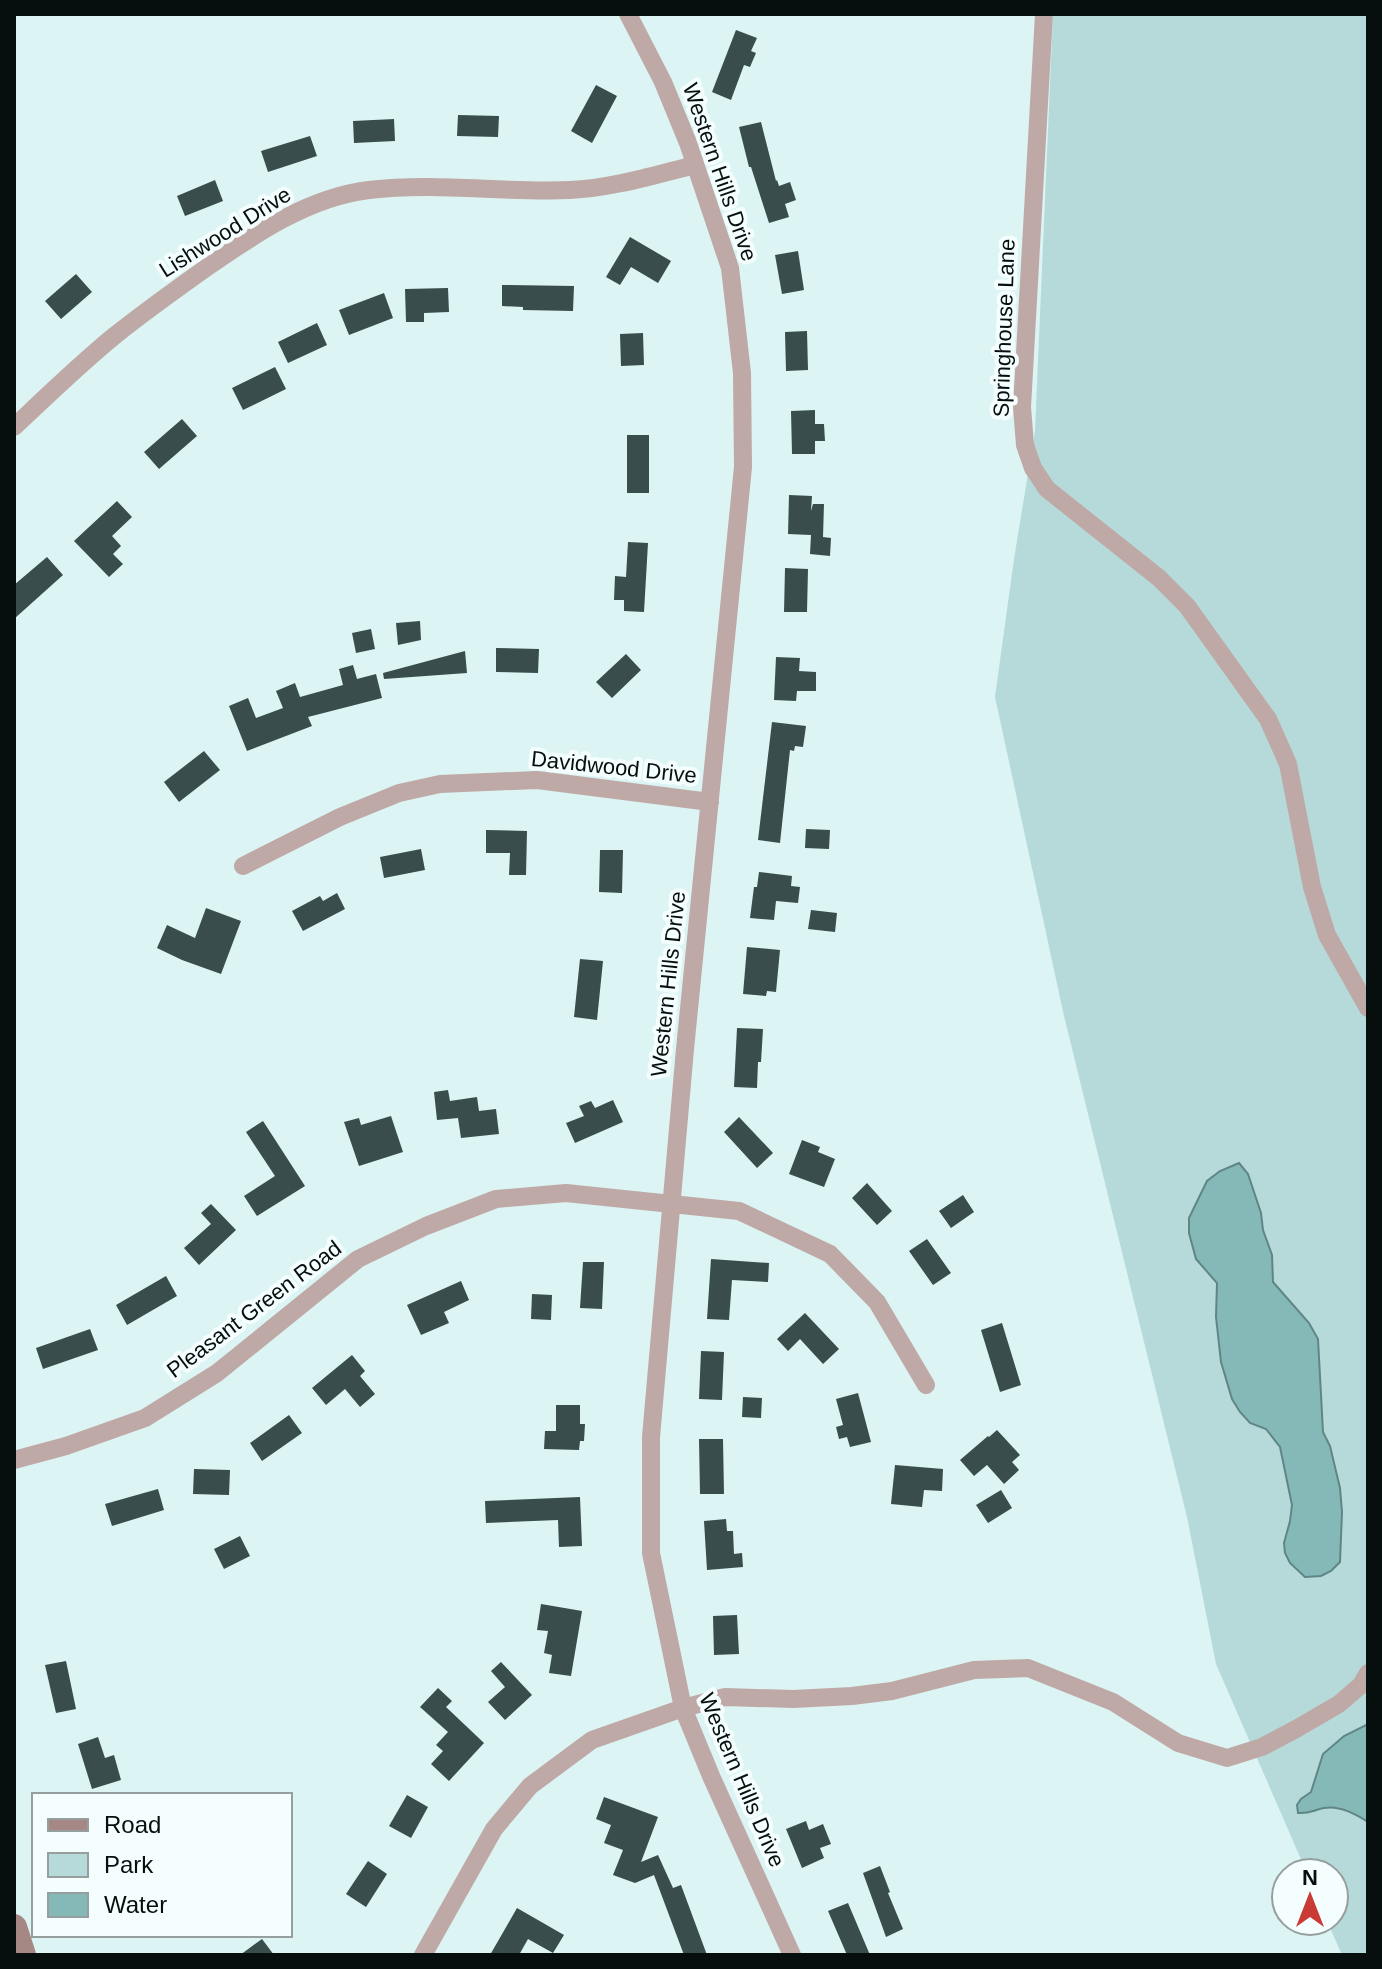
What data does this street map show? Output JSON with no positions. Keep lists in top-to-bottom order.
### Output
{
  "streets": {
    "street": [
      "Western Hills Drive",
      "Lishwood Drive",
      "Springhouse Lane",
      "Davidwood Drive",
      "Pleasant Green Road"
    ]
  },
  "crossings": [
    ["Western Hills Drive", "Lishwood Drive"],
    ["Western Hills Drive", "Davidwood Drive"],
    ["Western Hills Drive", "Pleasant Green Road"]
  ],
  "legend": ["Road", "Park", "Water"],
  "north": "top"
}
